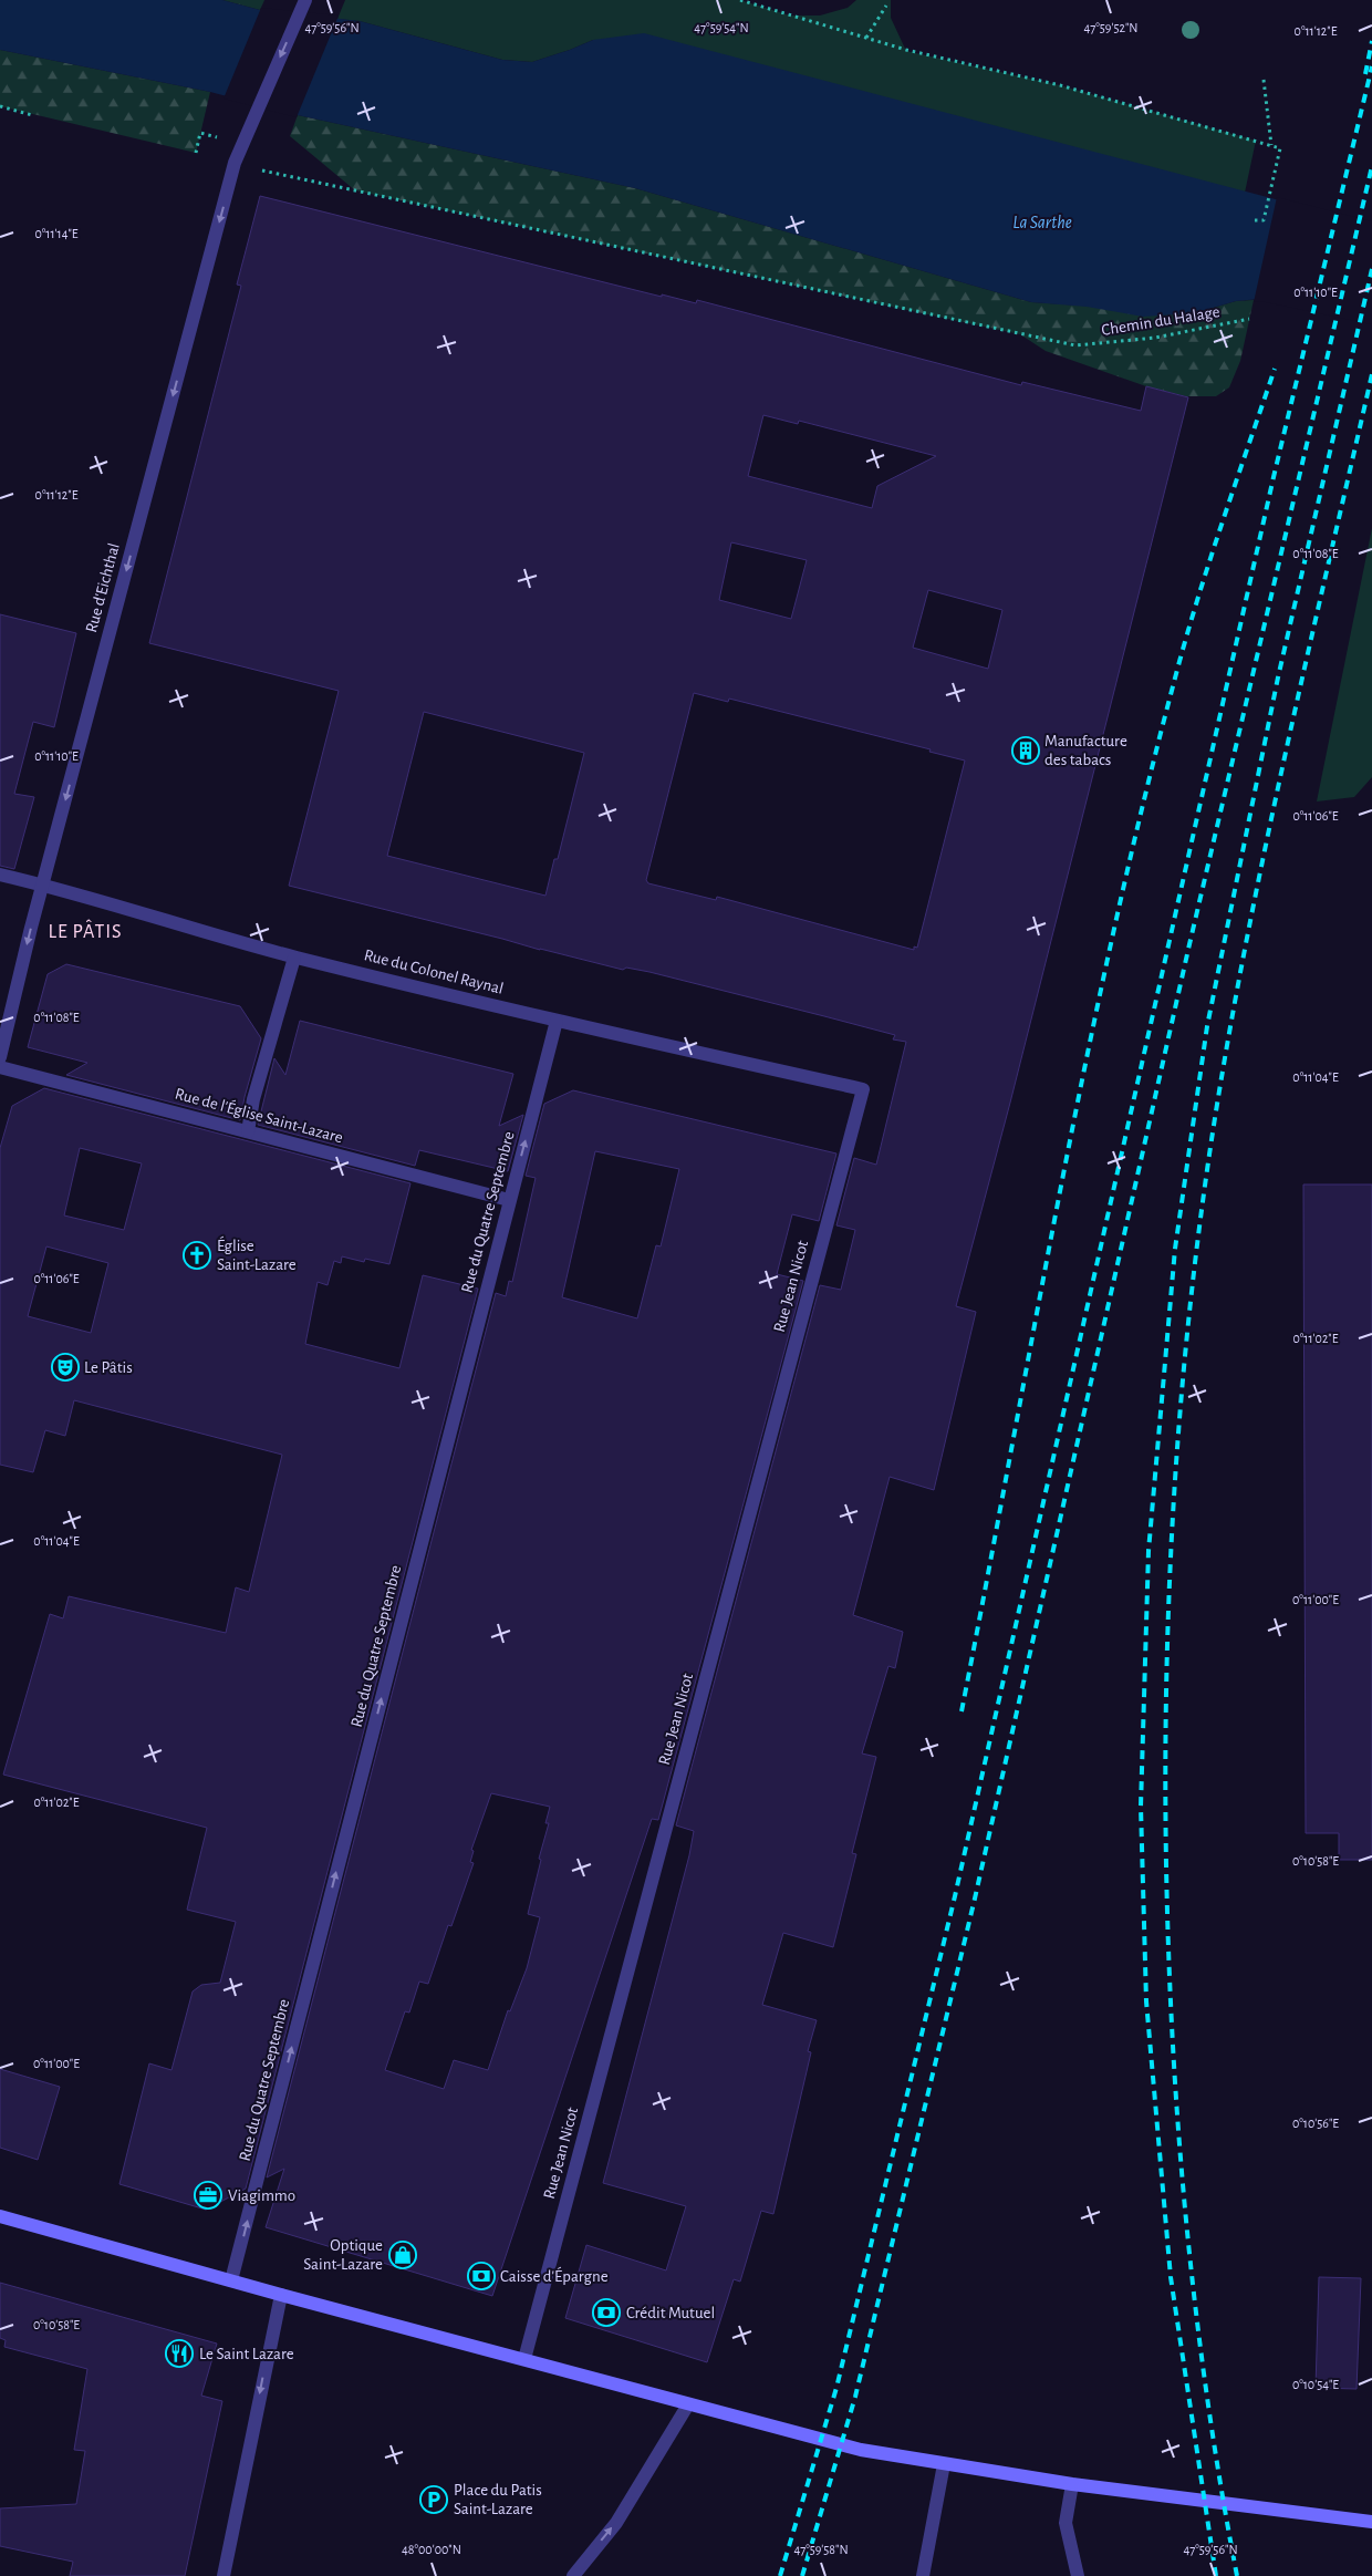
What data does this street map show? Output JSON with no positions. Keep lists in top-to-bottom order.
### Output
{
  "streets": {
    "street": [
      "Rue d'Eichthal",
      "Rue du Colonel Raynal",
      "Rue de l'Église Saint-Lazare",
      "Rue du Quatre Septembre",
      "Rue Jean Nicot"
    ],
    "path": ["Chemin du Halage"]
  },
  "crossings": [
    ["Chemin du Halage", "Rue d'Eichthal"],
    ["Rue d'Eichthal", "Rue du Colonel Raynal"],
    ["Rue du Colonel Raynal", "Rue du Quatre Septembre"],
    ["Rue du Colonel Raynal", "Rue Jean Nicot"],
    ["Rue de l'Église Saint-Lazare", "Rue du Quatre Septembre"]
  ],
  "one_way": ["Rue d'Eichthal", "Rue du Quatre Septembre"],
  "districts": ["LE PÂTIS"],
  "water": ["La Sarthe"],
  "places": {
    "building": ["Manufacture des tabacs"],
    "church": ["Église Saint-Lazare"],
    "theatre": ["Le Pâtis"],
    "office": ["Viagimmo"],
    "shop": ["Optique Saint-Lazare"],
    "bank": ["Caisse d'Épargne", "Crédit Mutuel"],
    "restaurant": ["Le Saint Lazare"],
    "parking": ["Place du Patis Saint-Lazare"]
  },
  "coordinates": [
    "47°59'56\"N",
    "47°59'54\"N",
    "47°59'52\"N",
    "0°11'12\"E",
    "0°11'14\"E",
    "0°11'10\"E",
    "0°11'08\"E",
    "0°11'06\"E",
    "0°11'04\"E",
    "0°11'02\"E",
    "0°11'00\"E",
    "0°10'58\"E",
    "0°10'56\"E",
    "0°10'54\"E",
    "48°00'00\"N",
    "47°59'58\"N"
  ]
}
